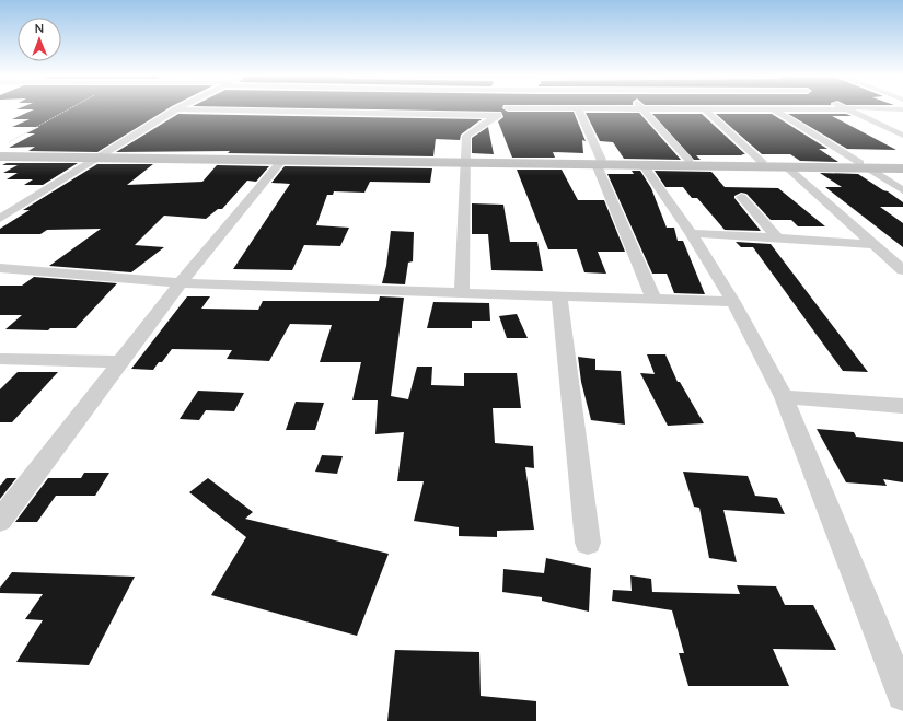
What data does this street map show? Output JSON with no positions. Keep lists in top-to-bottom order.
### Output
{
  "north": "top"
}
